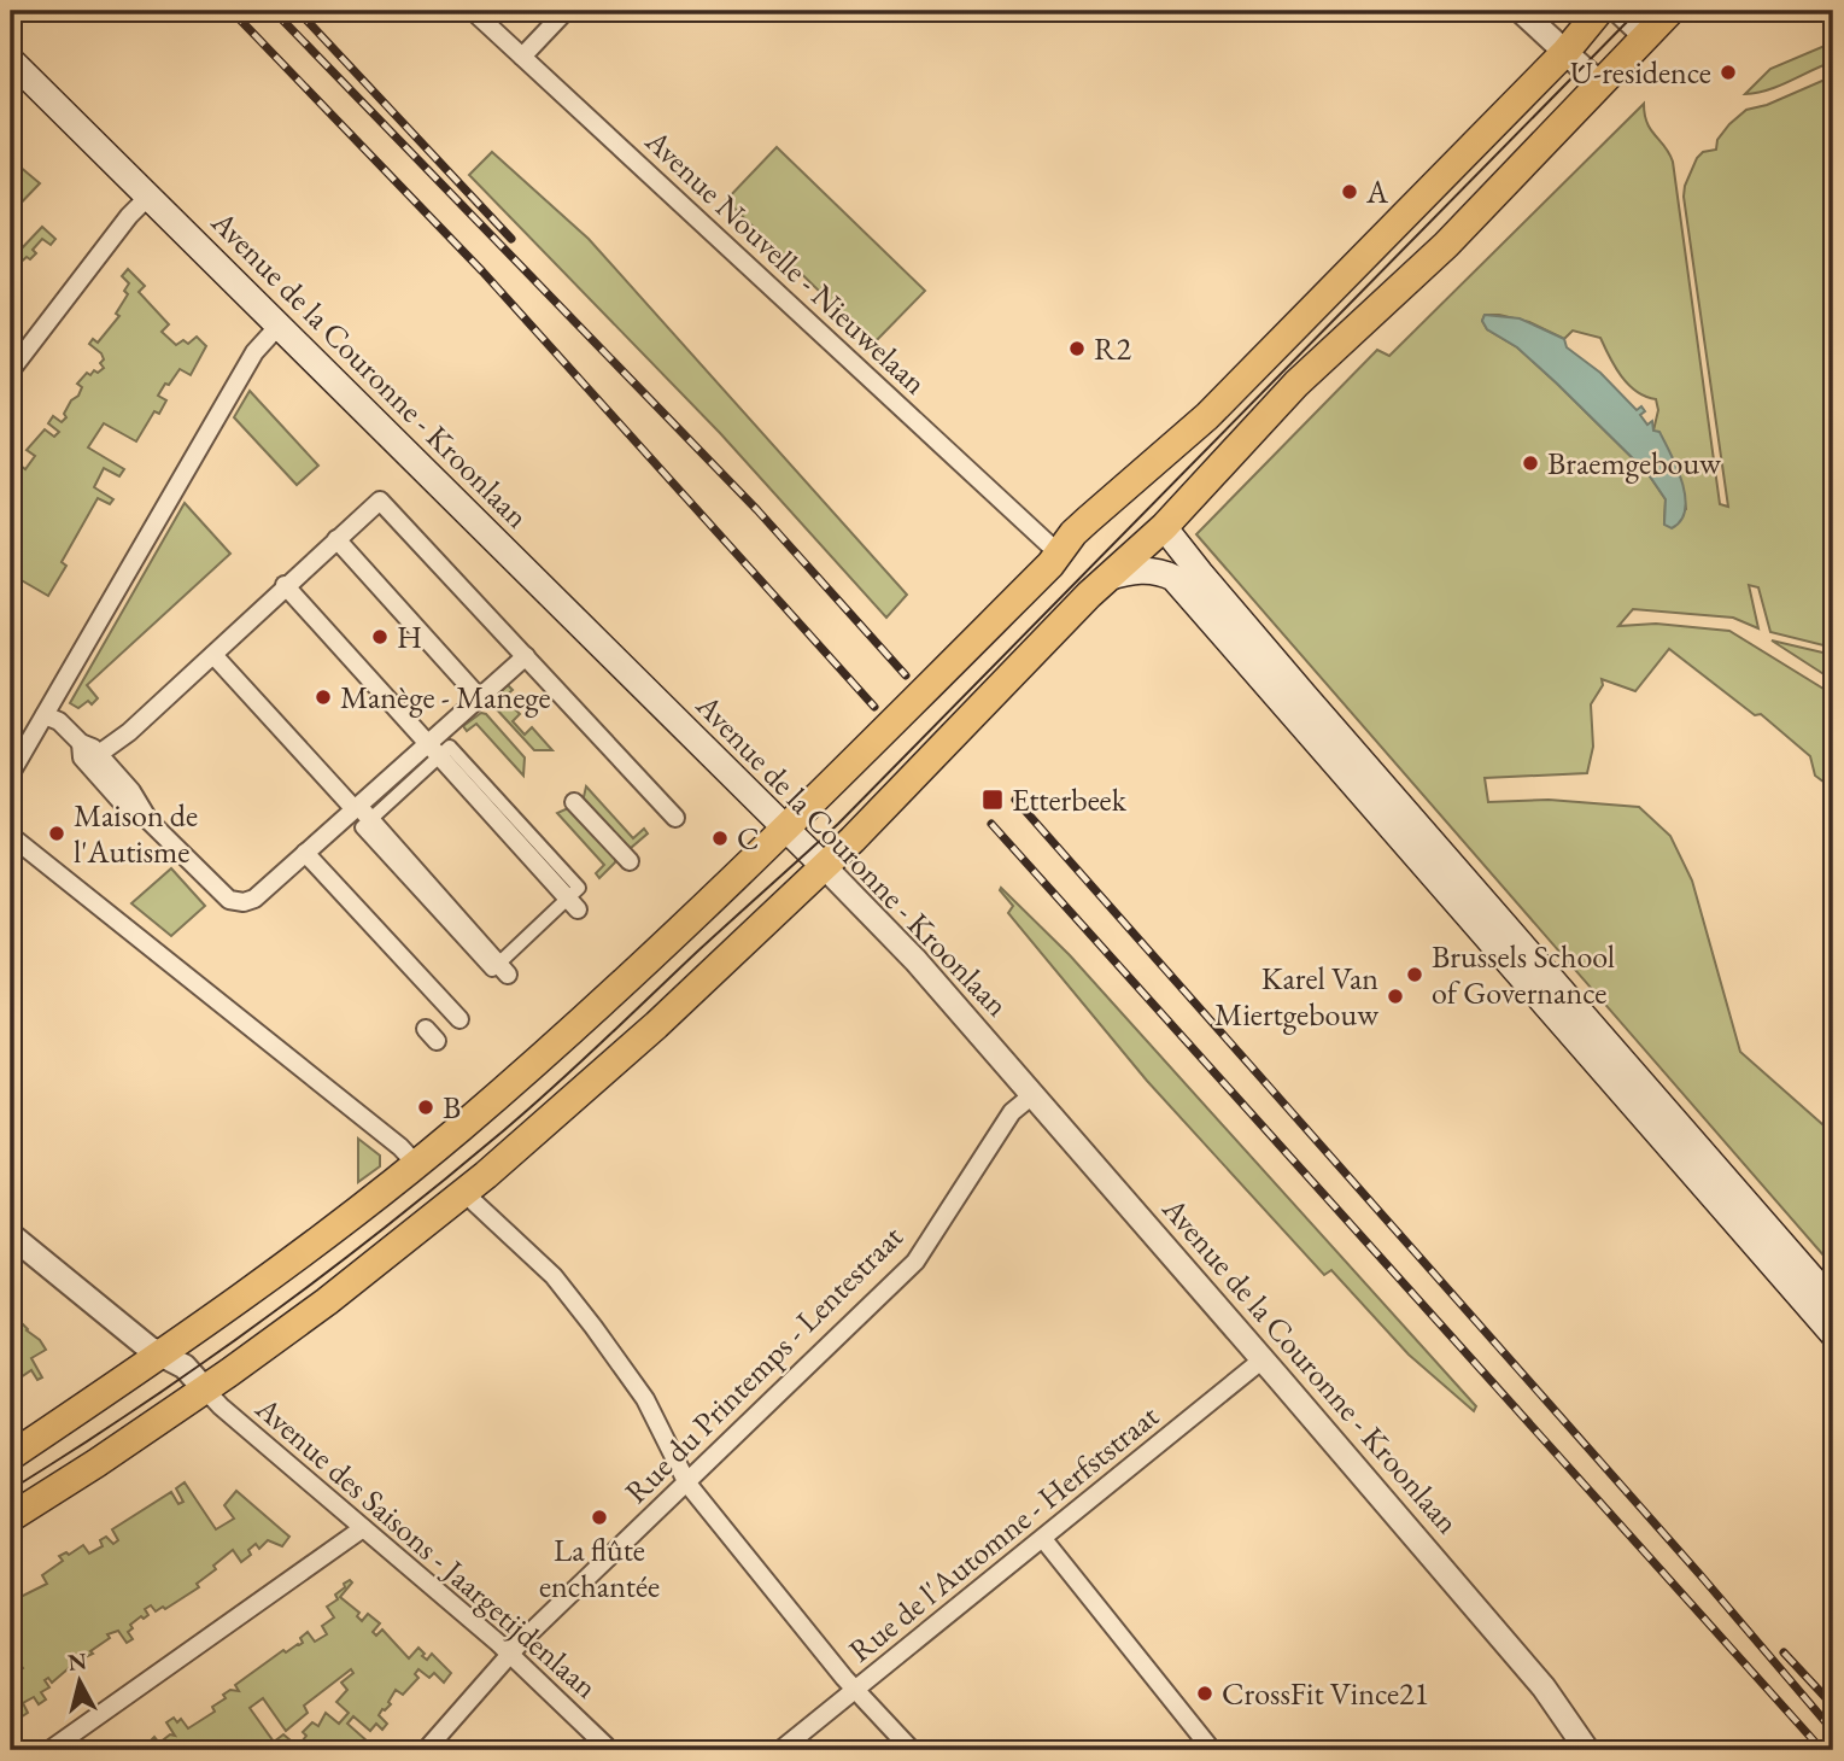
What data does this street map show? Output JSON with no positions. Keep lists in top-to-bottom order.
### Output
{
  "streets": {
    "main road": ["Avenue de la Couronne - Kroonlaan"],
    "street": [
      "Avenue Nouvelle - Nieuwelaan",
      "Rue du Printemps - Lentestraat",
      "Rue de l'Automne - Herfststraat",
      "Avenue des Saisons - Jaargetijdenlaan"
    ]
  },
  "crossings": [
    ["Avenue de la Couronne - Kroonlaan", "Rue du Printemps - Lentestraat"],
    ["Avenue de la Couronne - Kroonlaan", "Rue de l'Automne - Herfststraat"],
    ["Rue du Printemps - Lentestraat", "Avenue des Saisons - Jaargetijdenlaan"]
  ],
  "places": {
    "other": [
      "U-residence",
      "A",
      "R2",
      "Braemgebouw",
      "H",
      "Manège - Manege",
      "Maison de l'Autisme",
      "C",
      "Brussels School of Governance",
      "Karel Van Miertgebouw",
      "B",
      "La flûte enchantée",
      "CrossFit Vince21"
    ],
    "transit": ["Etterbeek"]
  },
  "north": "top"
}
